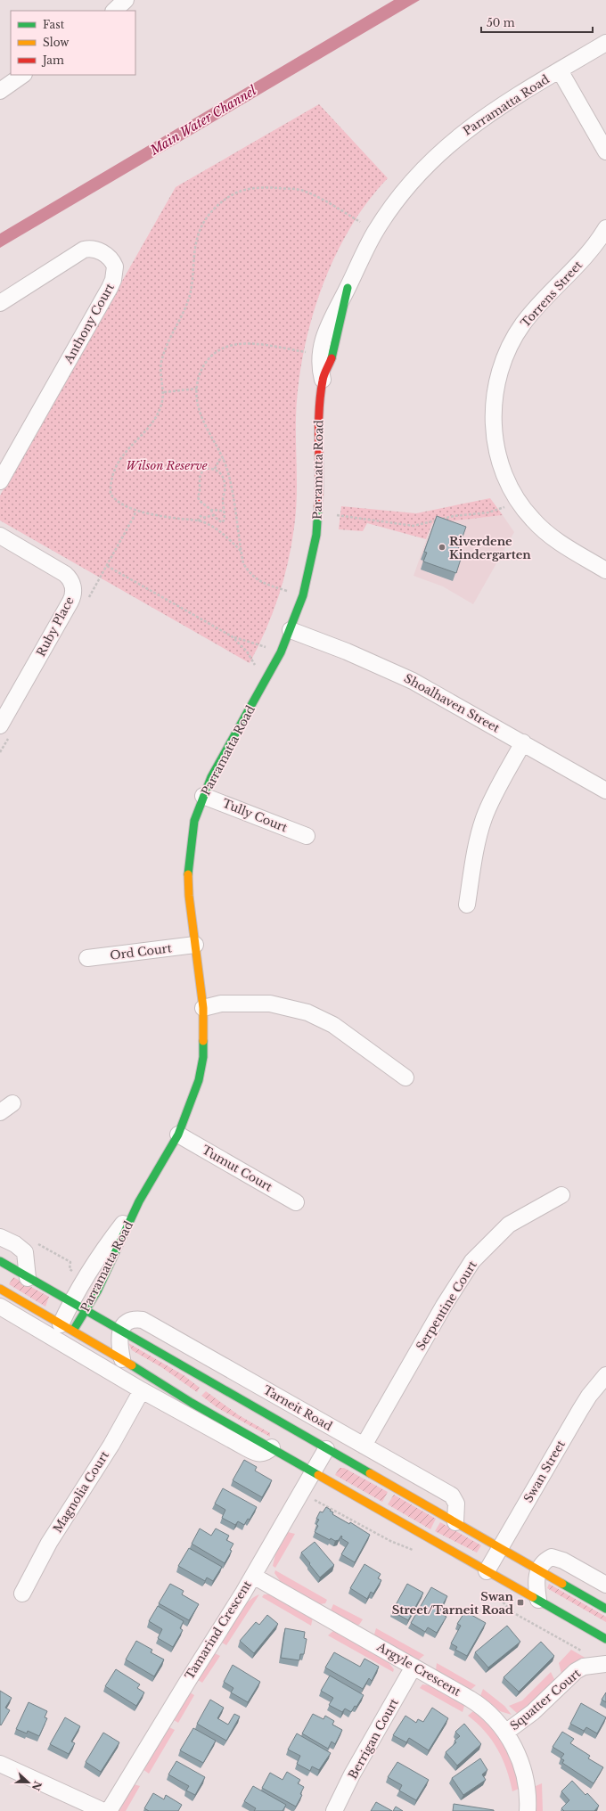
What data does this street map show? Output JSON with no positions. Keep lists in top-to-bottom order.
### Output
{
  "streets": {
    "main road": ["Parramatta Road", "Tarneit Road"],
    "street": [
      "Torrens Street",
      "Anthony Court",
      "Ruby Place",
      "Shoalhaven Street",
      "Tully Court",
      "Ord Court",
      "Tumut Court",
      "Serpentine Court",
      "Swan Street",
      "Magnolia Court",
      "Tamarind Crescent",
      "Argyle Crescent",
      "Squatter Court",
      "Berrigan Court"
    ]
  },
  "crossings": [
    ["Parramatta Road", "Shoalhaven Street"],
    ["Parramatta Road", "Tully Court"],
    ["Parramatta Road", "Ord Court"],
    ["Parramatta Road", "Tumut Court"],
    ["Parramatta Road", "Tarneit Road"],
    ["Serpentine Court", "Tarneit Road"],
    ["Tarneit Road", "Swan Street"],
    ["Tarneit Road", "Tamarind Crescent"],
    ["Tamarind Crescent", "Argyle Crescent"],
    ["Argyle Crescent", "Squatter Court"],
    ["Argyle Crescent", "Berrigan Court"]
  ],
  "water": ["Main Water Channel"],
  "parks": ["Wilson Reserve"],
  "places": {
    "other": ["Riverdene Kindergarten"],
    "transit": ["Swan Street/Tarneit Road"]
  },
  "legend": ["Fast", "Slow", "Jam"],
  "scale_bar": "50 m",
  "north": "right"
}
